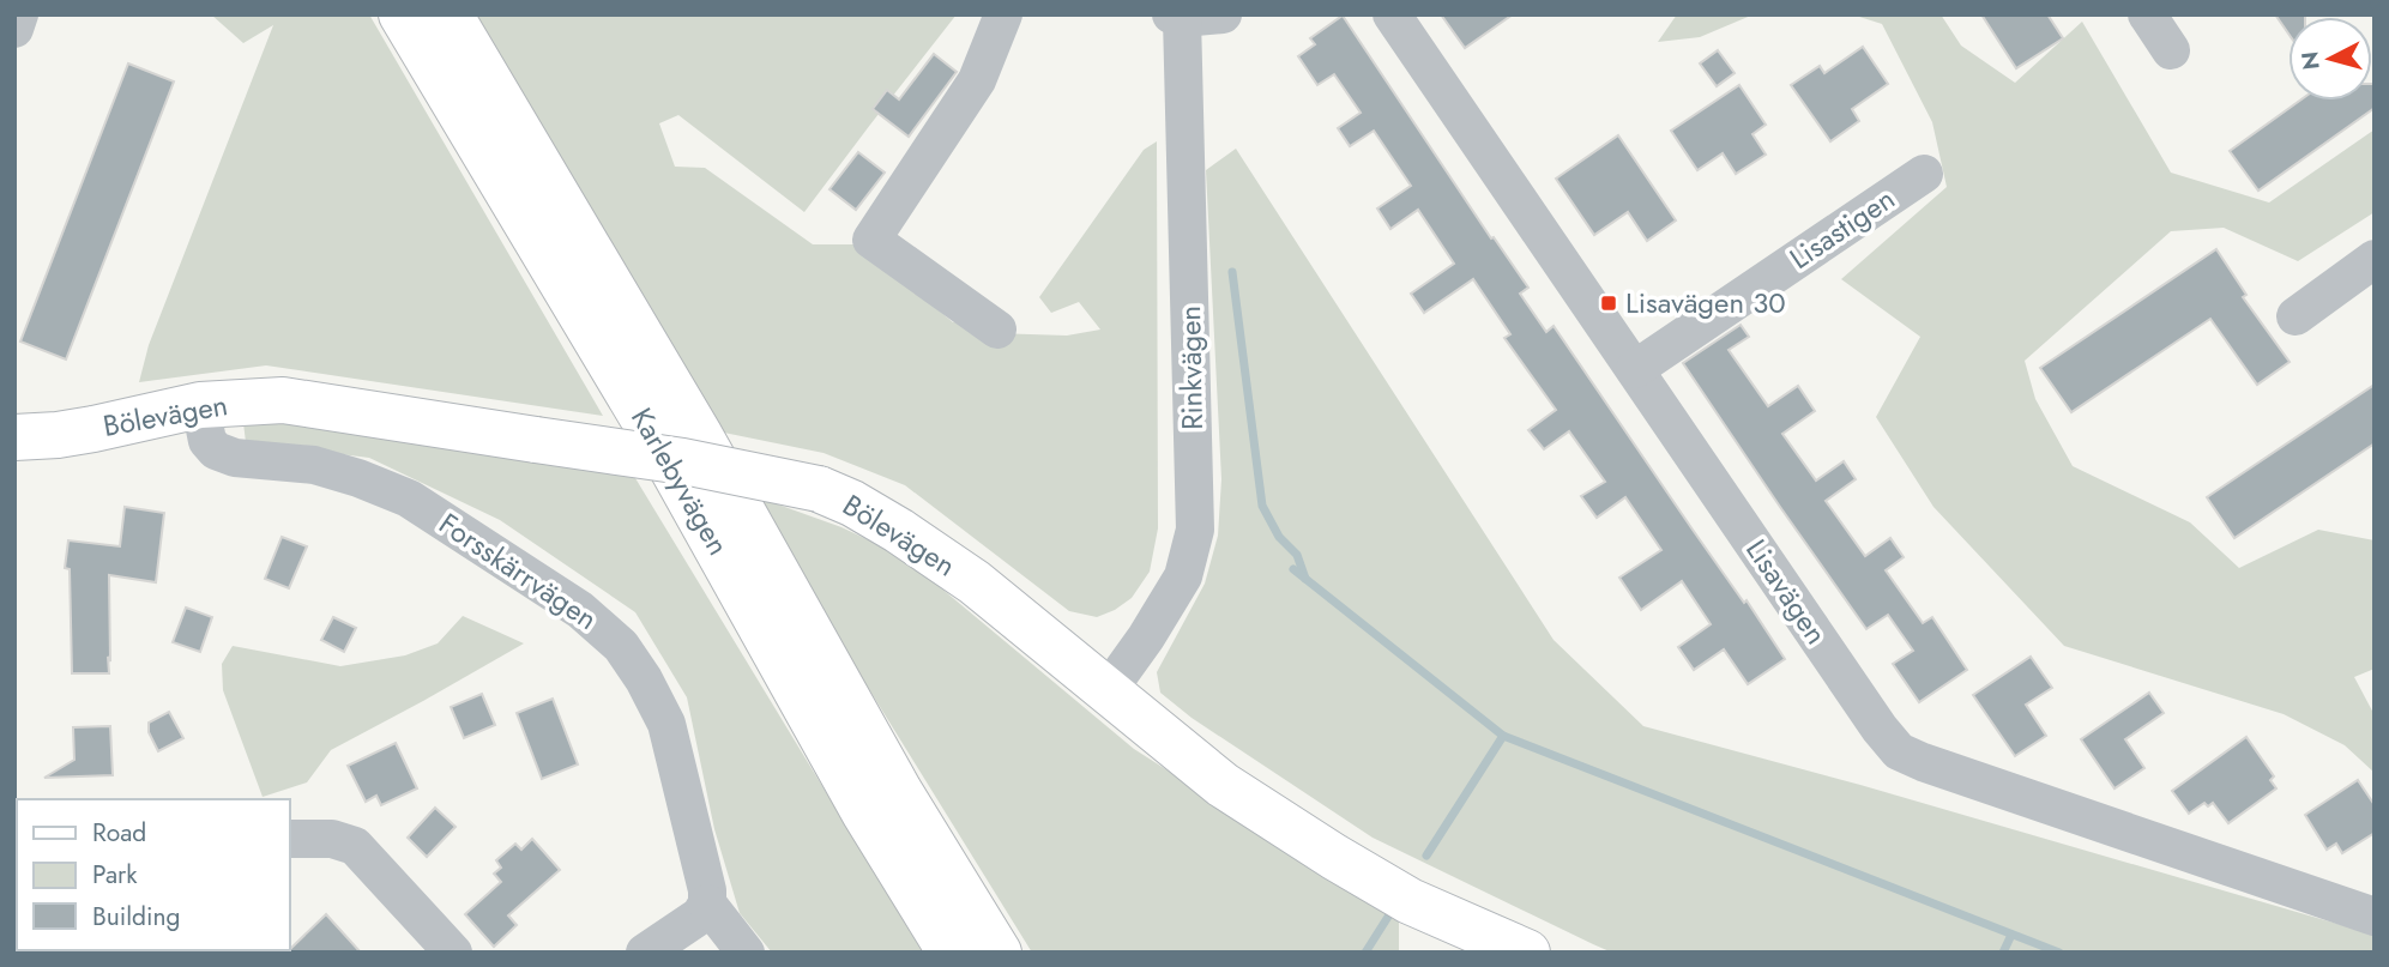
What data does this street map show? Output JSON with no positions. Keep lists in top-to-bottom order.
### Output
{
  "streets": {
    "main road": ["Bölevägen", "Karlebyvägen"],
    "street": [
      "Lisastigen",
      "Rinkvägen",
      "Forsskärrvägen",
      "Lisavägen"
    ]
  },
  "crossings": [
    ["Lisastigen", "Lisavägen"],
    ["Rinkvägen", "Bölevägen"],
    ["Bölevägen", "Forsskärrvägen"]
  ],
  "places": {
    "transit": ["Lisavägen 30"]
  },
  "legend": ["Road", "Park", "Building"],
  "north": "left"
}
